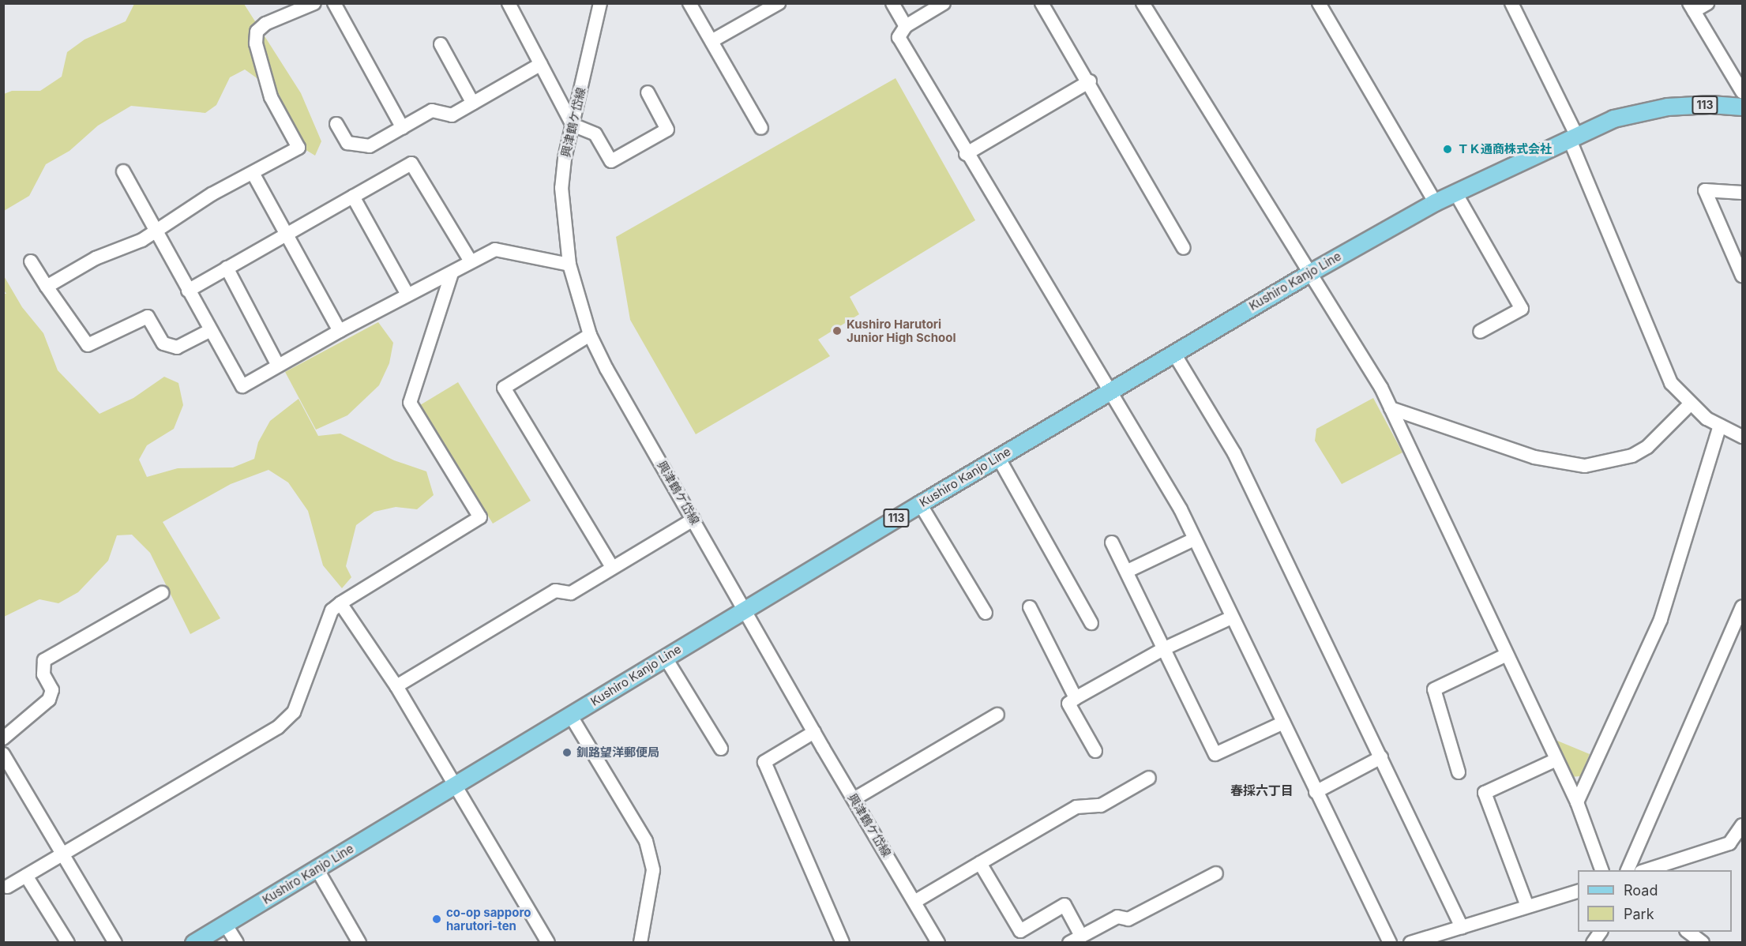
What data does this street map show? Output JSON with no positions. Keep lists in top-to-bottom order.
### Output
{
  "streets": {
    "main road": ["113", "Kushiro Kanjo Line"],
    "street": ["興津鶴ケ岱線"]
  },
  "crossings": [
    ["興津鶴ケ岱線", "Kushiro Kanjo Line"]
  ],
  "districts": ["春採六丁目"],
  "places": [
    "ＴＫ通商株式会社",
    "Kushiro Harutori Junior High School",
    "釧路望洋郵便局",
    "co-op sapporo harutori-ten"
  ],
  "legend": ["Road", "Park"]
}
